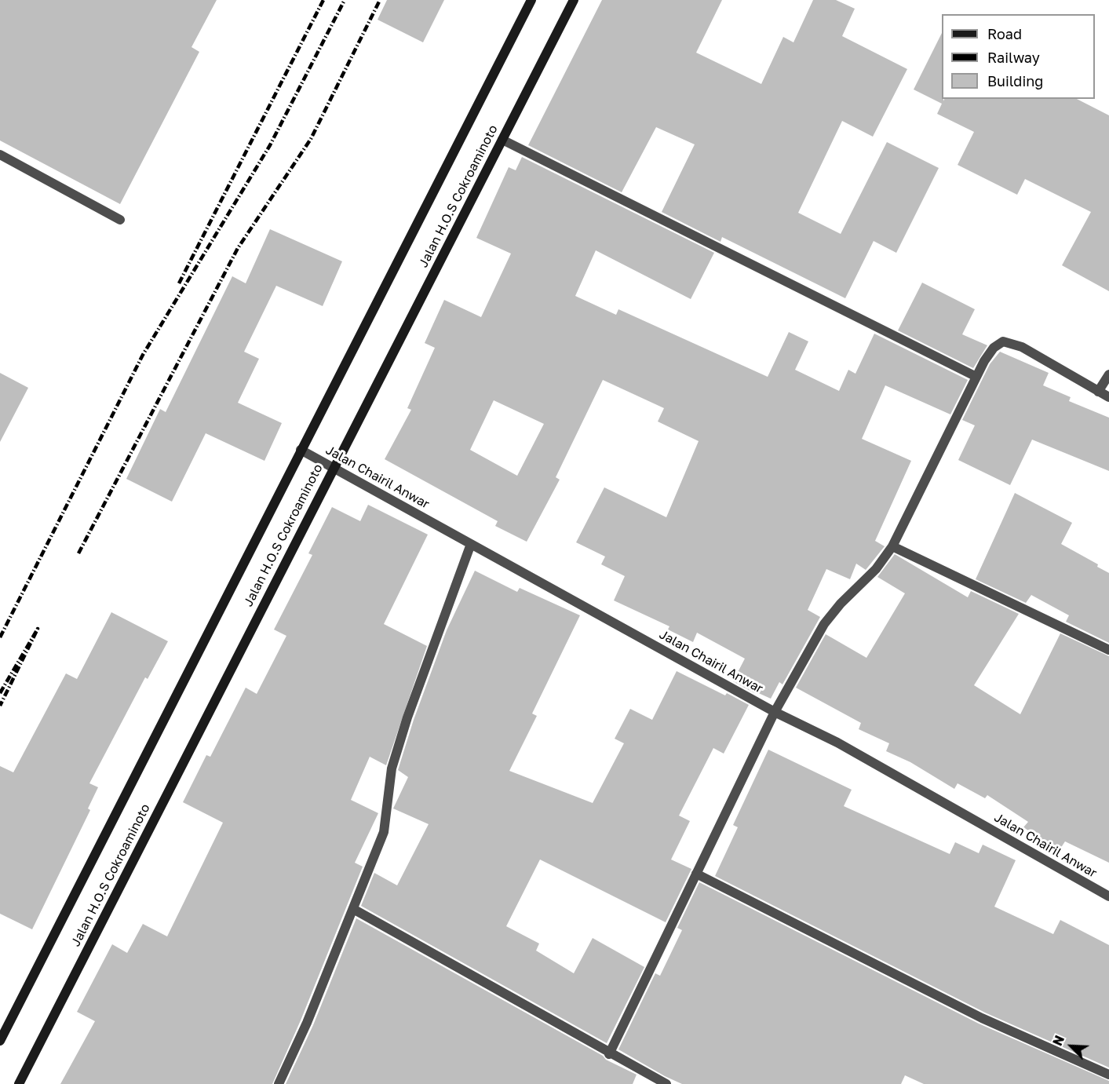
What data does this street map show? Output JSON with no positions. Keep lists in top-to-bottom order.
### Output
{
  "streets": {
    "main road": ["Jalan H.O.S Cokroaminoto"],
    "street": ["Jalan Chairil Anwar"]
  },
  "crossings": [
    ["Jalan H.O.S Cokroaminoto", "Jalan Chairil Anwar"]
  ],
  "legend": ["Road", "Railway", "Building"],
  "north": "top left"
}
